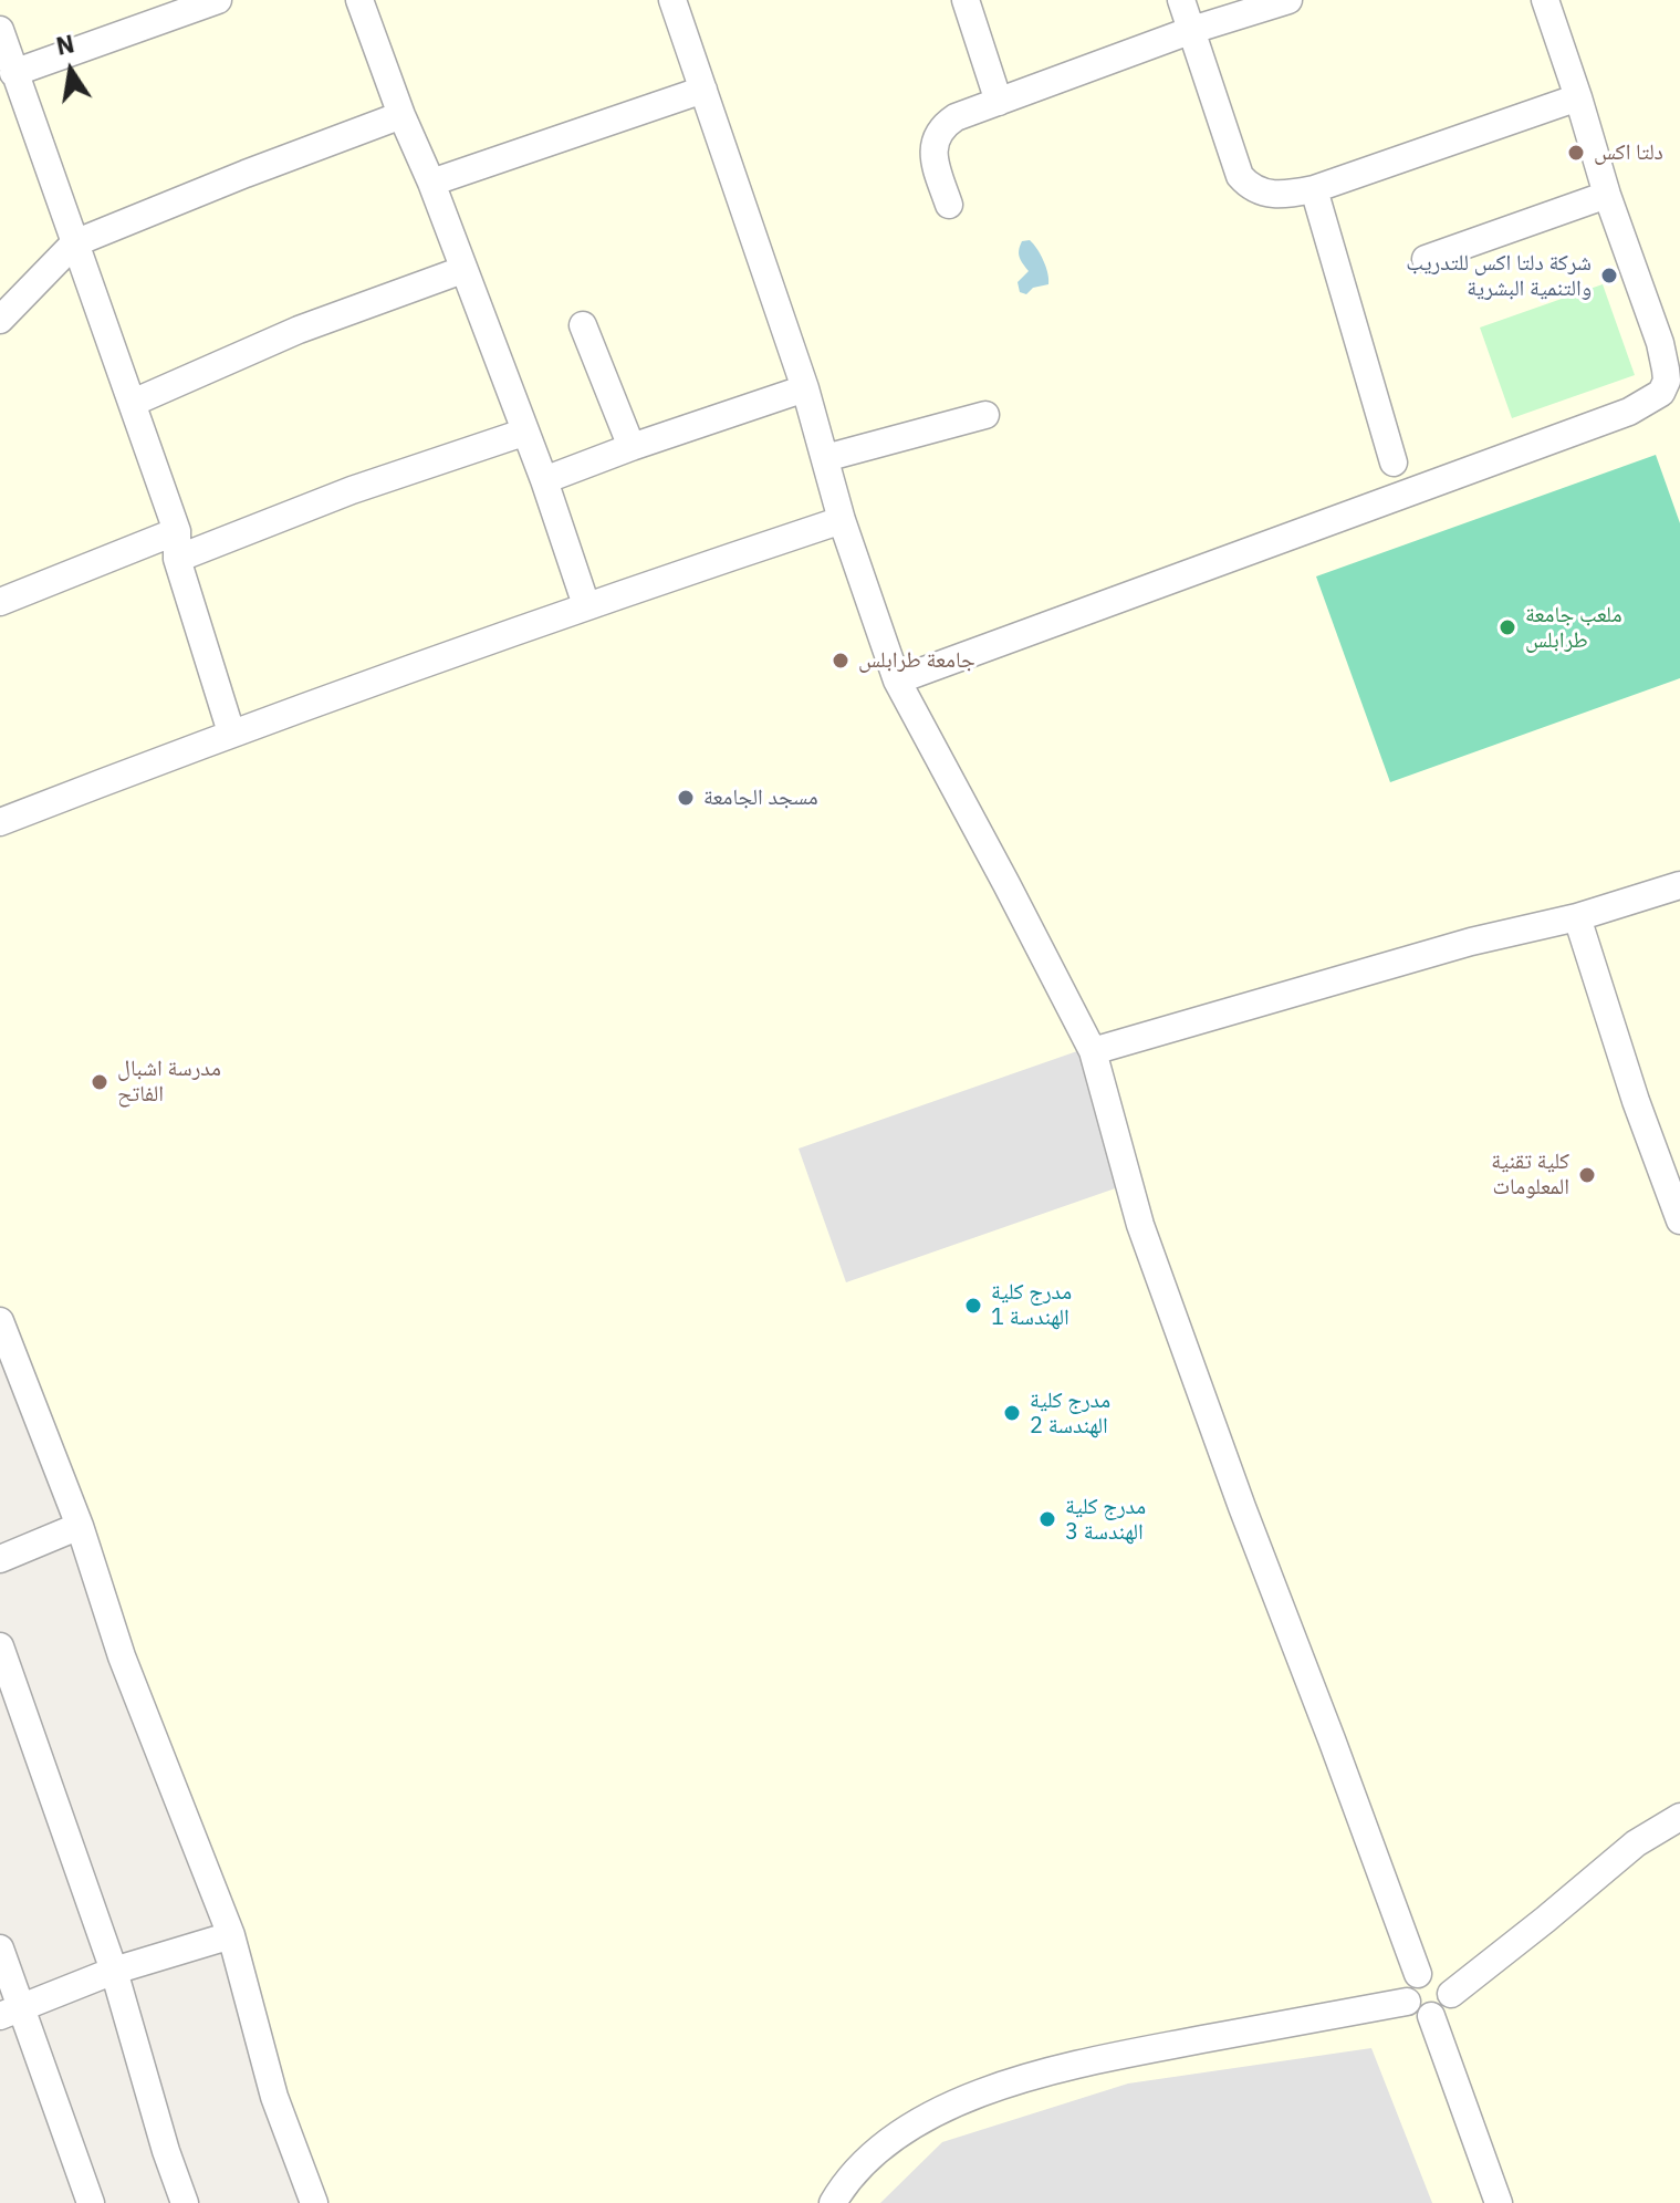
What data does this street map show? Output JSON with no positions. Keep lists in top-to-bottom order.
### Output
{
  "places": [
    "دلتا اكس",
    "شركة دلتا اكس للتدريب والتنمية البشرية",
    "ملعب جامعة طرابلس",
    "جامعة طرابلس",
    "مسجد الجامعة",
    "مدرسة اشبال الفاتح",
    "كلية تقنية المعلومات",
    "مدرج كلية الهندسة 1",
    "مدرج كلية الهندسة 2",
    "مدرج كلية الهندسة 3"
  ],
  "north": "top"
}
